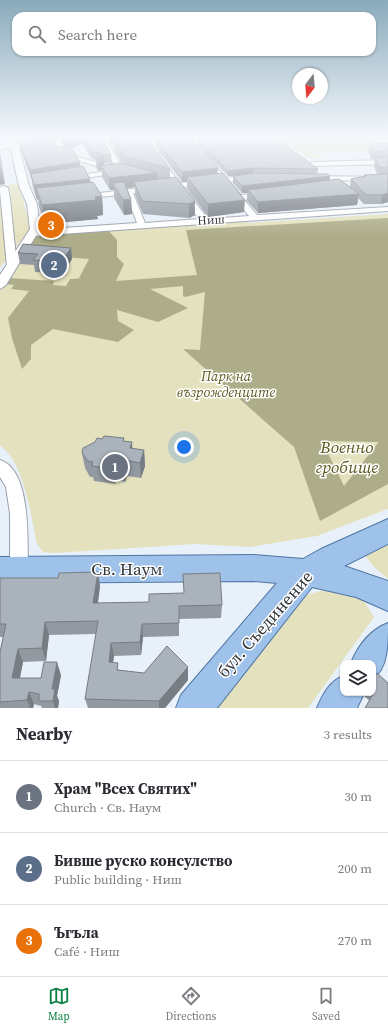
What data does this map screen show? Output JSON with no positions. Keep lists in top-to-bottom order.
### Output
{
  "streets": {
    "main road": ["Св. Наум", "бул. Съединение"],
    "street": ["Ниш"]
  },
  "crossings": [
    ["Св. Наум", "бул. Съединение"]
  ],
  "parks": ["Парк на възрожденците", "Военно гробище"],
  "north": "bottom",
  "page": {
    "search": "Search here",
    "pins": ["3", "2", "1"],
    "heading": ["Nearby", "3 results"],
    "list": [
      {
        "mark": "1",
        "name": "Храм \"Всех Святих\"",
        "note": "Church · Св. Наум",
        "value": "30 m"
      },
      {
        "mark": "2",
        "name": "Бивше руско консулство",
        "note": "Public building · Ниш",
        "value": "200 m"
      },
      {
        "mark": "3",
        "name": "Ъгъла",
        "note": "Café · Ниш",
        "value": "270 m"
      }
    ],
    "nav": ["Map", "Directions", "Saved"]
  }
}
